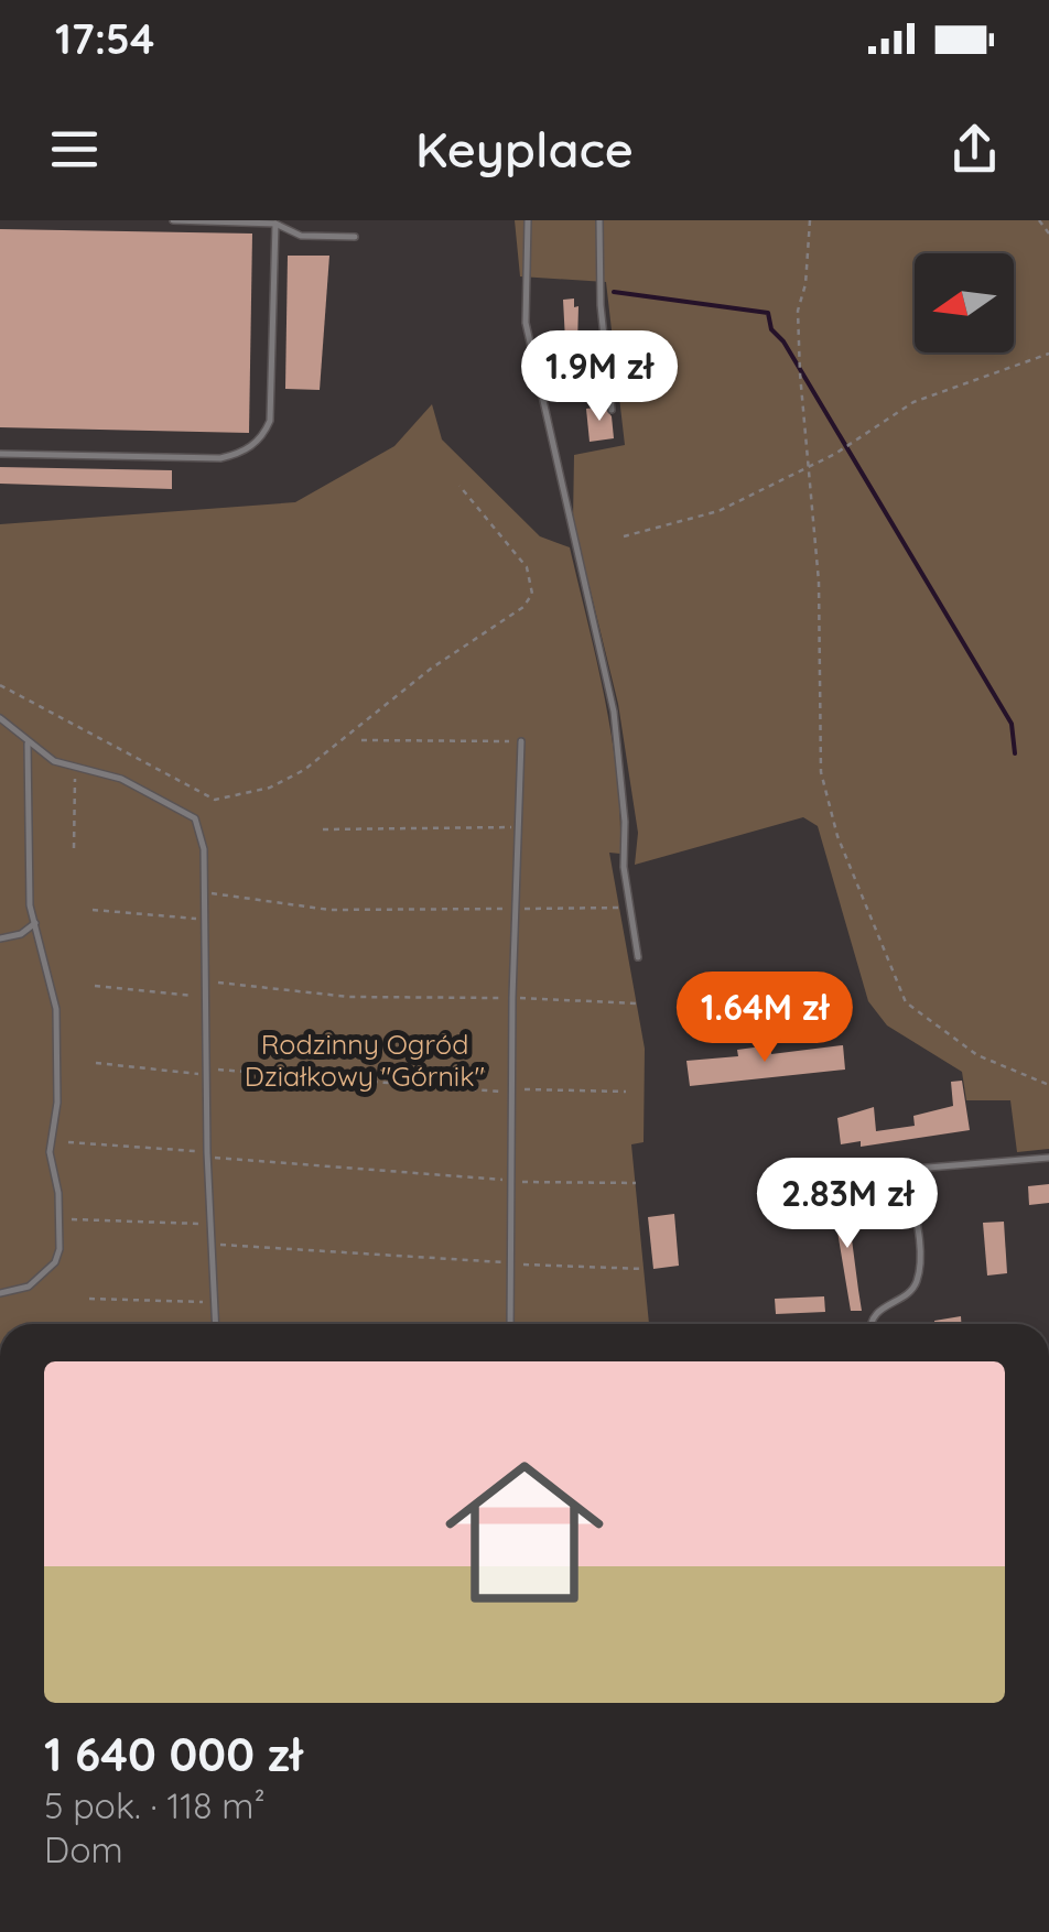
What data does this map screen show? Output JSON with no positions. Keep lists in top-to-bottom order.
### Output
{
  "parks": ["Rodzinny Ogród Działkowy \"Górnik\""],
  "north": "left",
  "page": {
    "status": "17:54",
    "header": "Keyplace",
    "price": ["1.9M zł", "1.64M zł", "2.83M zł"],
    "list": [
      {
        "name": "1 640 000 zł",
        "note": "5 pok. · 118 m² · Dom"
      }
    ]
  }
}
